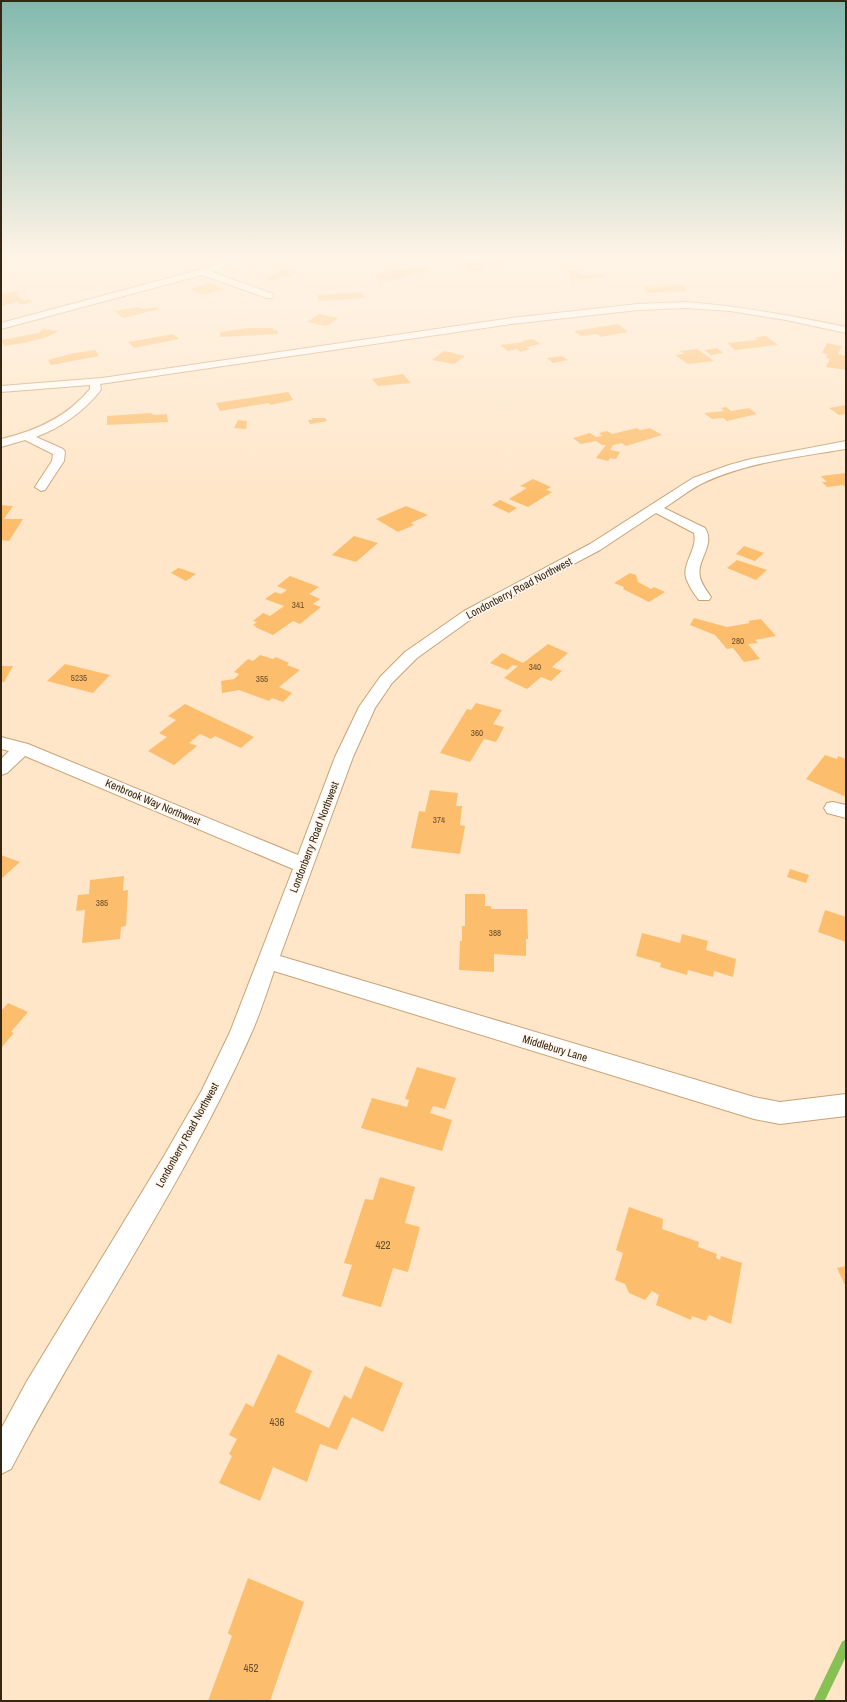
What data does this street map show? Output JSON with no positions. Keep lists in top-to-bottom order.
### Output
{
  "streets": {
    "street": ["Londonberry Road Northwest", "Kenbrook Way Northwest", "Middlebury Lane"]
  },
  "crossings": [
    ["Londonberry Road Northwest", "Kenbrook Way Northwest"],
    ["Londonberry Road Northwest", "Middlebury Lane"]
  ],
  "house_numbers": [
    "341",
    "280",
    "340",
    "5235",
    "355",
    "360",
    "374",
    "385",
    "388",
    "422",
    "436",
    "452"
  ]
}
